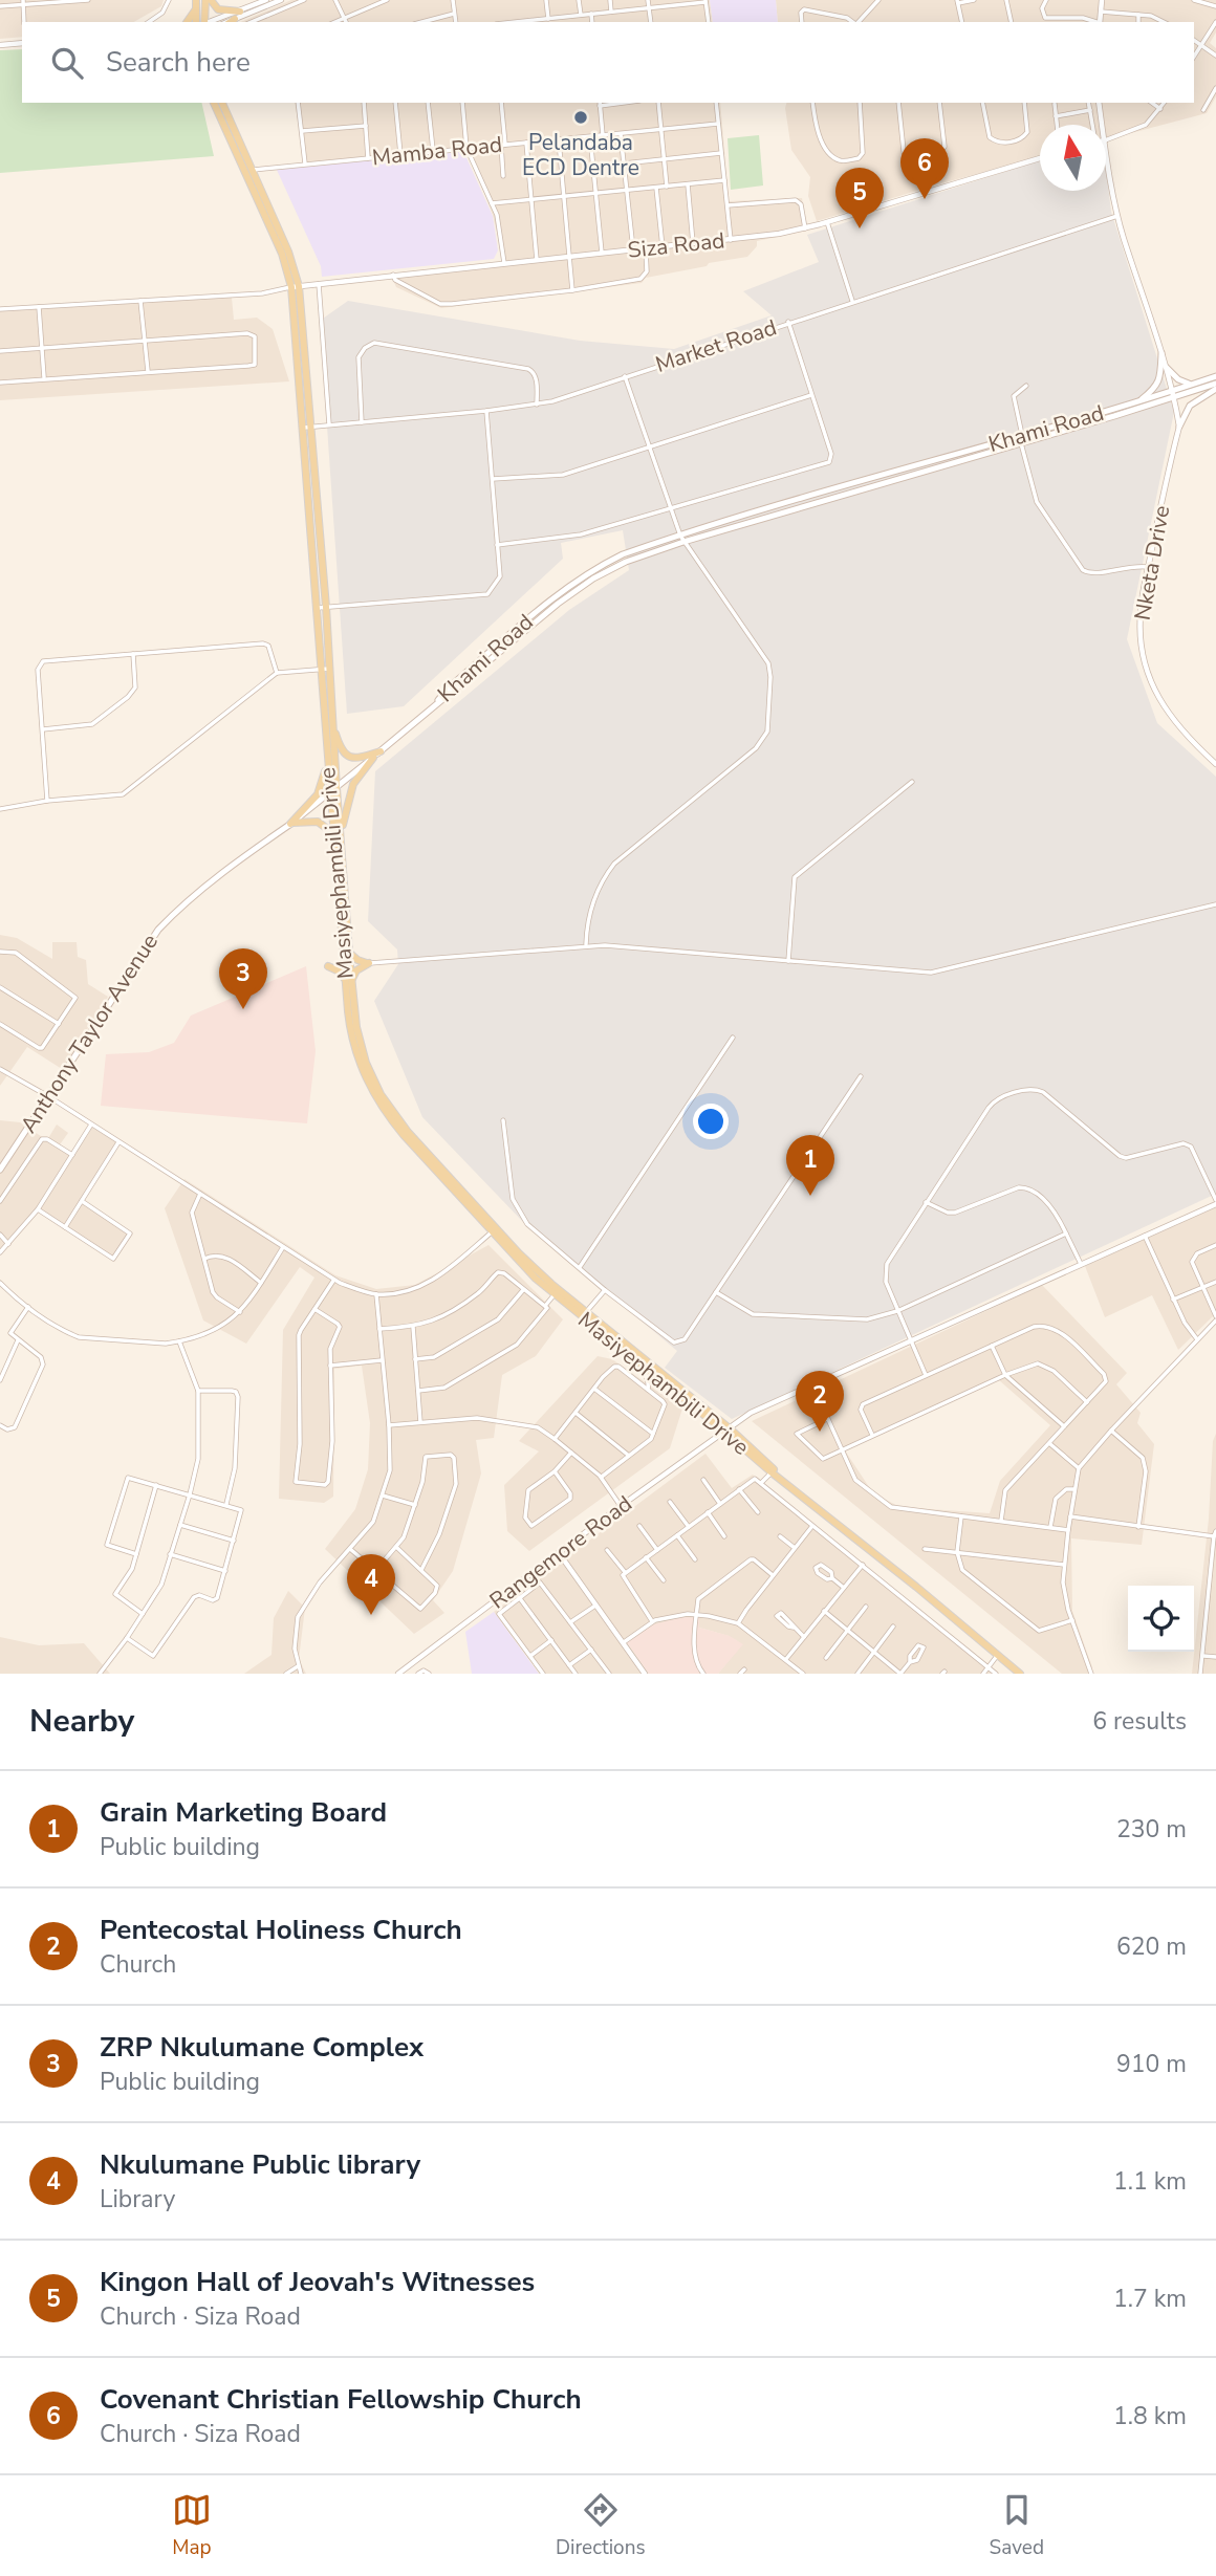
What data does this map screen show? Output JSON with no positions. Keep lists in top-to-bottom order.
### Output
{
  "streets": {
    "main road": ["Khami Road", "Masiyephambili Drive", "Anthony Taylor Avenue"],
    "street": [
      "Mamba Road",
      "Siza Road",
      "Market Road",
      "Nketa Drive",
      "Rangemore Road"
    ]
  },
  "crossings": [
    ["Mamba Road", "Masiyephambili Drive"],
    ["Siza Road", "Masiyephambili Drive"],
    ["Market Road", "Masiyephambili Drive"],
    ["Khami Road", "Anthony Taylor Avenue"],
    ["Masiyephambili Drive", "Anthony Taylor Avenue"],
    ["Masiyephambili Drive", "Rangemore Road"]
  ],
  "places": ["Pelandaba ECD Dentre"],
  "north": "top",
  "page": {
    "search": "Search here",
    "pins": [
      "6",
      "5",
      "3",
      "1",
      "2",
      "4"
    ],
    "heading": ["Nearby", "6 results"],
    "list": [
      {
        "mark": "1",
        "name": "Grain Marketing Board",
        "note": "Public building",
        "value": "230 m"
      },
      {
        "mark": "2",
        "name": "Pentecostal Holiness Church",
        "note": "Church",
        "value": "620 m"
      },
      {
        "mark": "3",
        "name": "ZRP Nkulumane Complex",
        "note": "Public building",
        "value": "910 m"
      },
      {
        "mark": "4",
        "name": "Nkulumane Public library",
        "note": "Library",
        "value": "1.1 km"
      },
      {
        "mark": "5",
        "name": "Kingon Hall of Jeovah's Witnesses",
        "note": "Church · Siza Road",
        "value": "1.7 km"
      },
      {
        "mark": "6",
        "name": "Covenant Christian Fellowship Church",
        "note": "Church · Siza Road",
        "value": "1.8 km"
      }
    ],
    "nav": ["Map", "Directions", "Saved"]
  }
}
